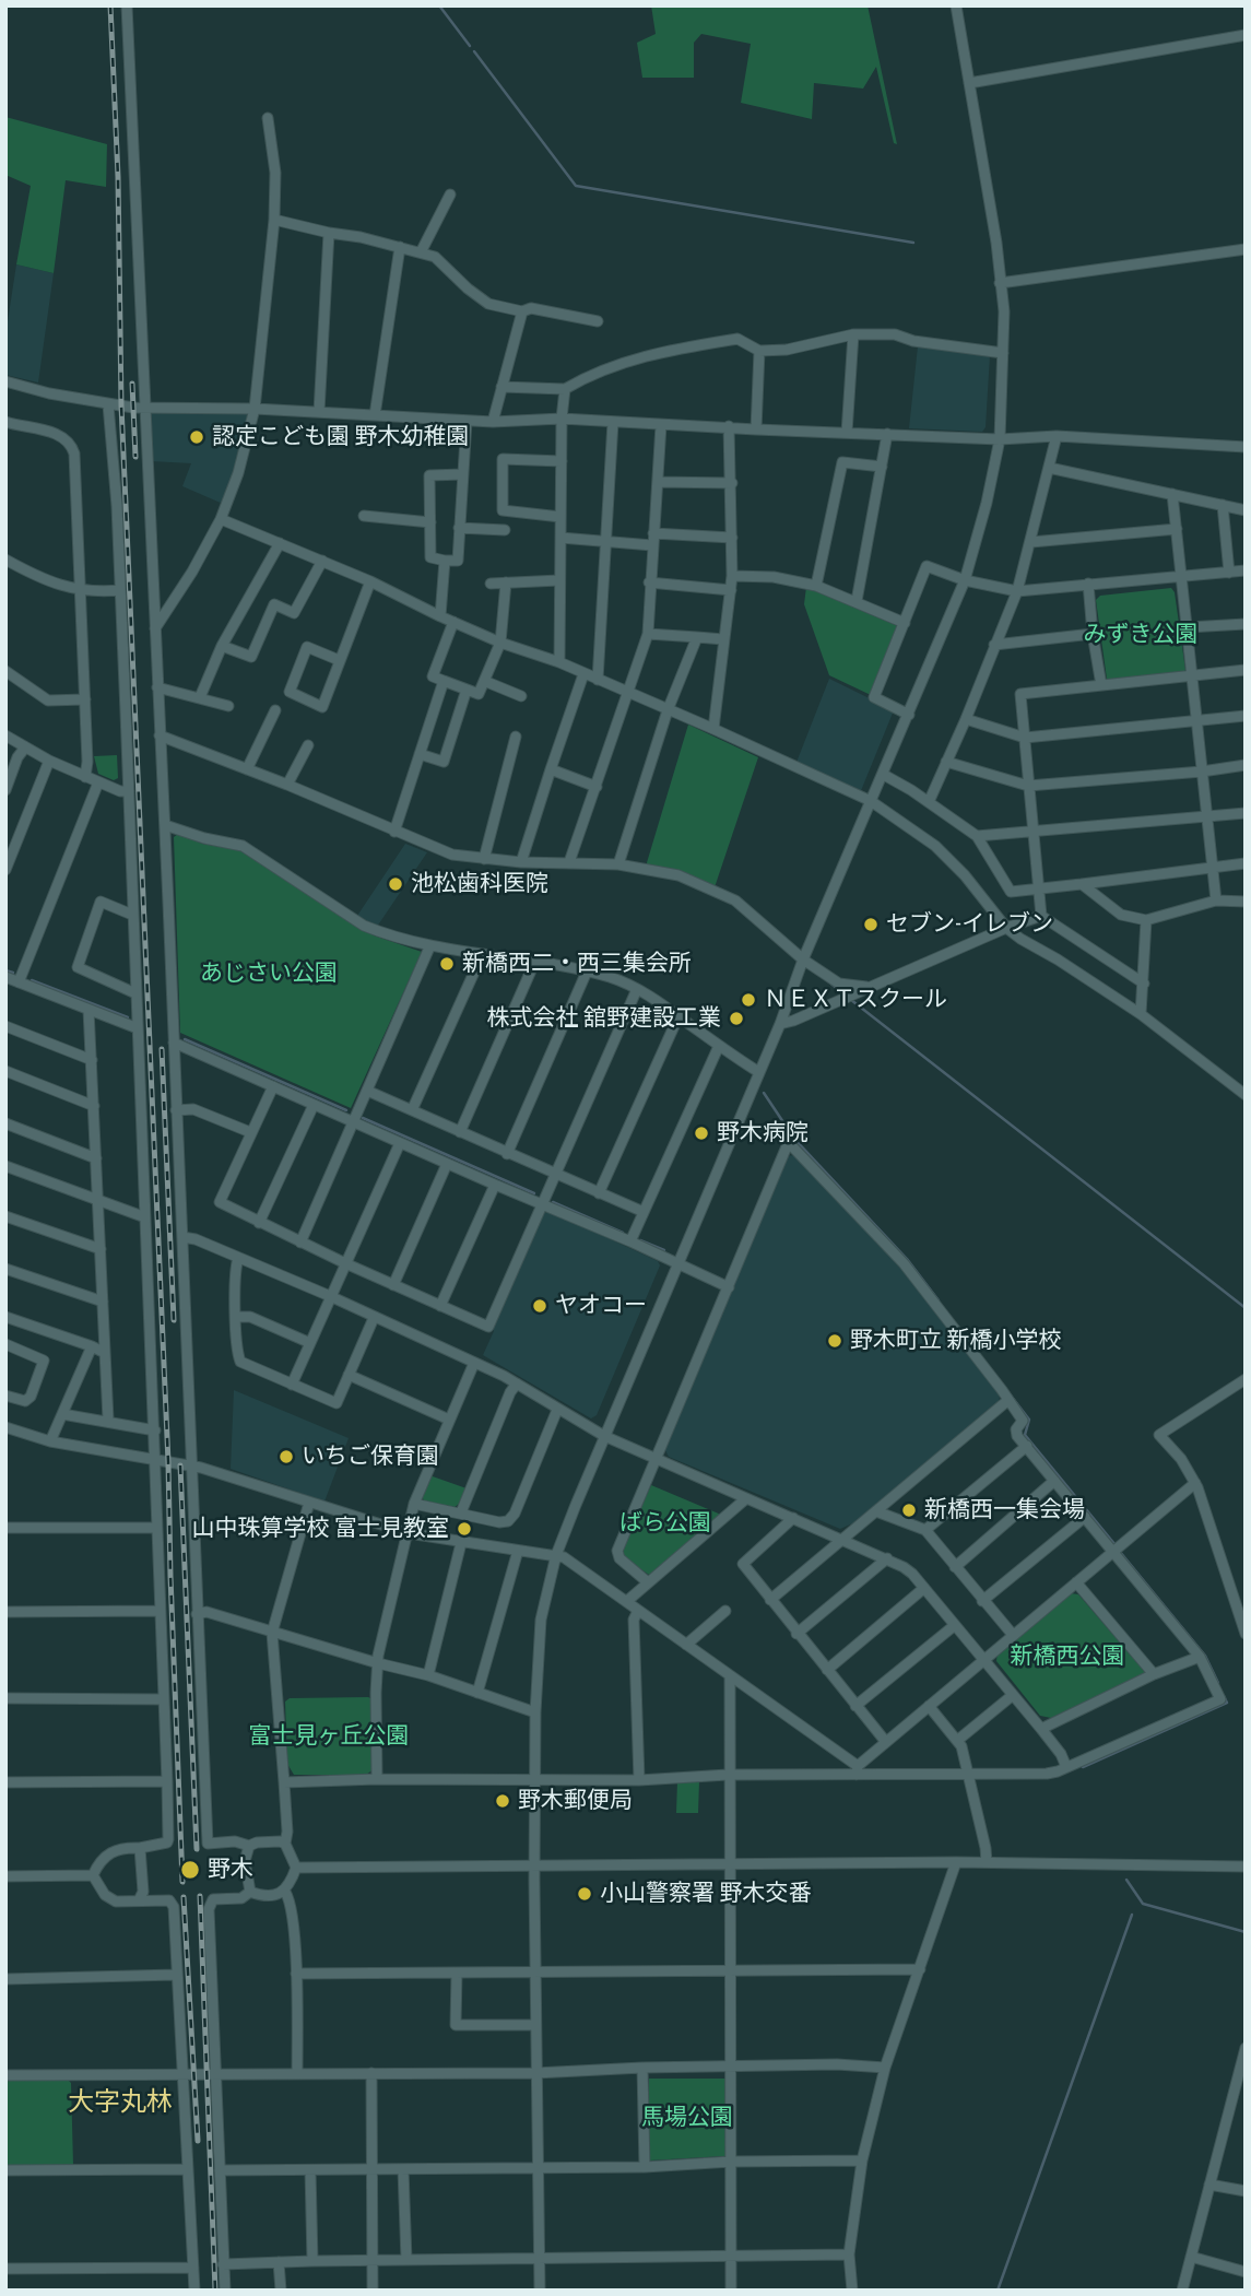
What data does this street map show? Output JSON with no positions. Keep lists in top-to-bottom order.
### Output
{
  "districts": ["大字丸林"],
  "parks": [
    "みずき公園",
    "あじさい公園",
    "ばら公園",
    "新橋西公園",
    "富士見ヶ丘公園",
    "馬場公園"
  ],
  "places": [
    "認定こども園 野木幼稚園",
    "池松歯科医院",
    "セブン-イレブン",
    "新橋西二・西三集会所",
    "ＮＥＸＴスクール",
    "株式会社 舘野建設工業",
    "野木病院",
    "ヤオコー",
    "野木町立 新橋小学校",
    "いちご保育園",
    "新橋西一集会場",
    "山中珠算学校 富士見教室",
    "野木郵便局",
    "野木",
    "小山警察署 野木交番"
  ]
}
